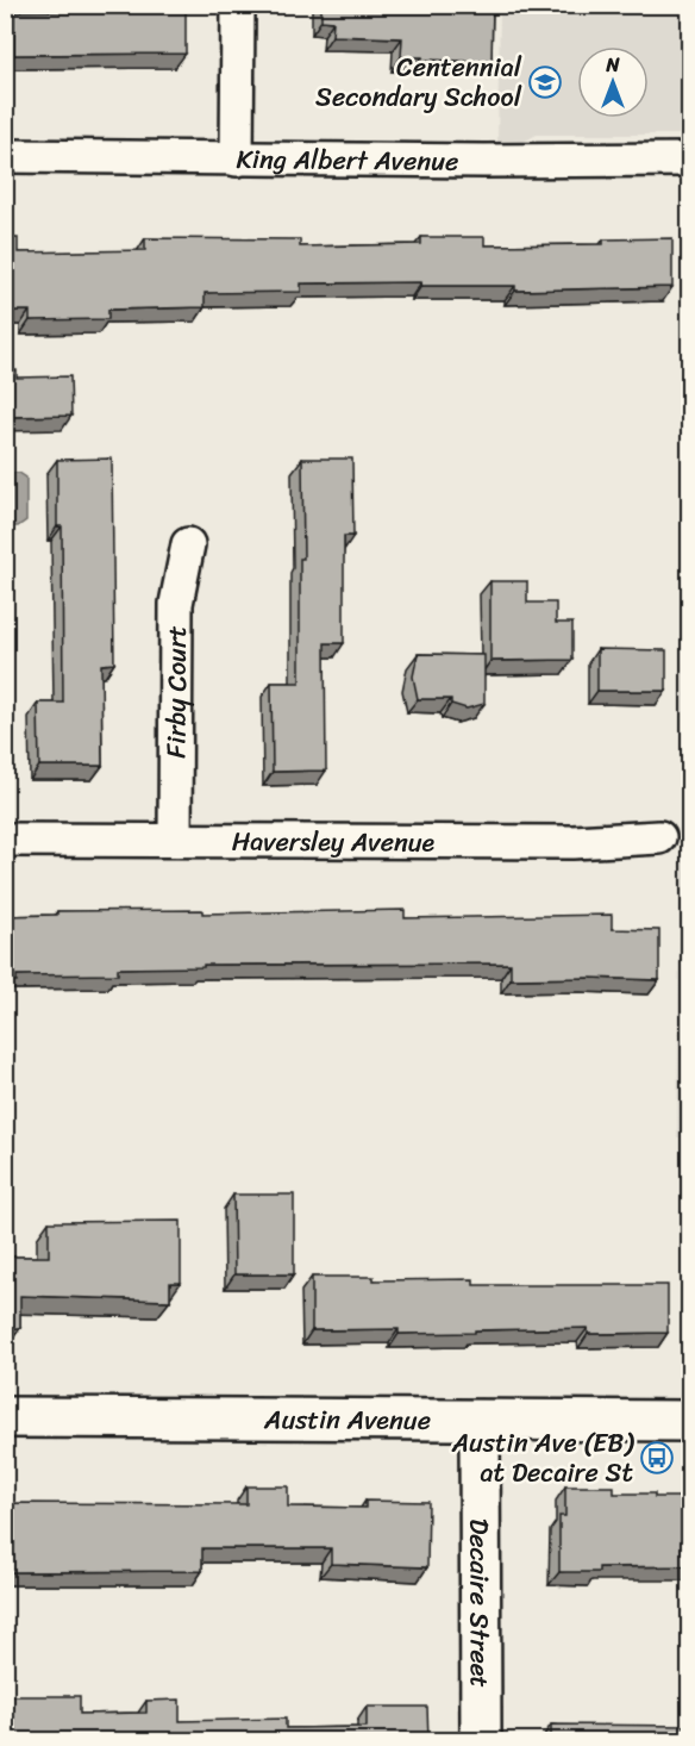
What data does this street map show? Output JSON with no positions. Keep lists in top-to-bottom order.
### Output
{
  "streets": {
    "main road": ["Austin Avenue", "Decaire Street"],
    "street": ["King Albert Avenue", "Firby Court", "Haversley Avenue"]
  },
  "crossings": [
    ["Firby Court", "Haversley Avenue"],
    ["Austin Avenue", "Decaire Street"]
  ],
  "places": {
    "school or university": ["Centennial Secondary School"],
    "bus stop": ["Austin Ave (EB) at Decaire St"]
  },
  "north": "top"
}
